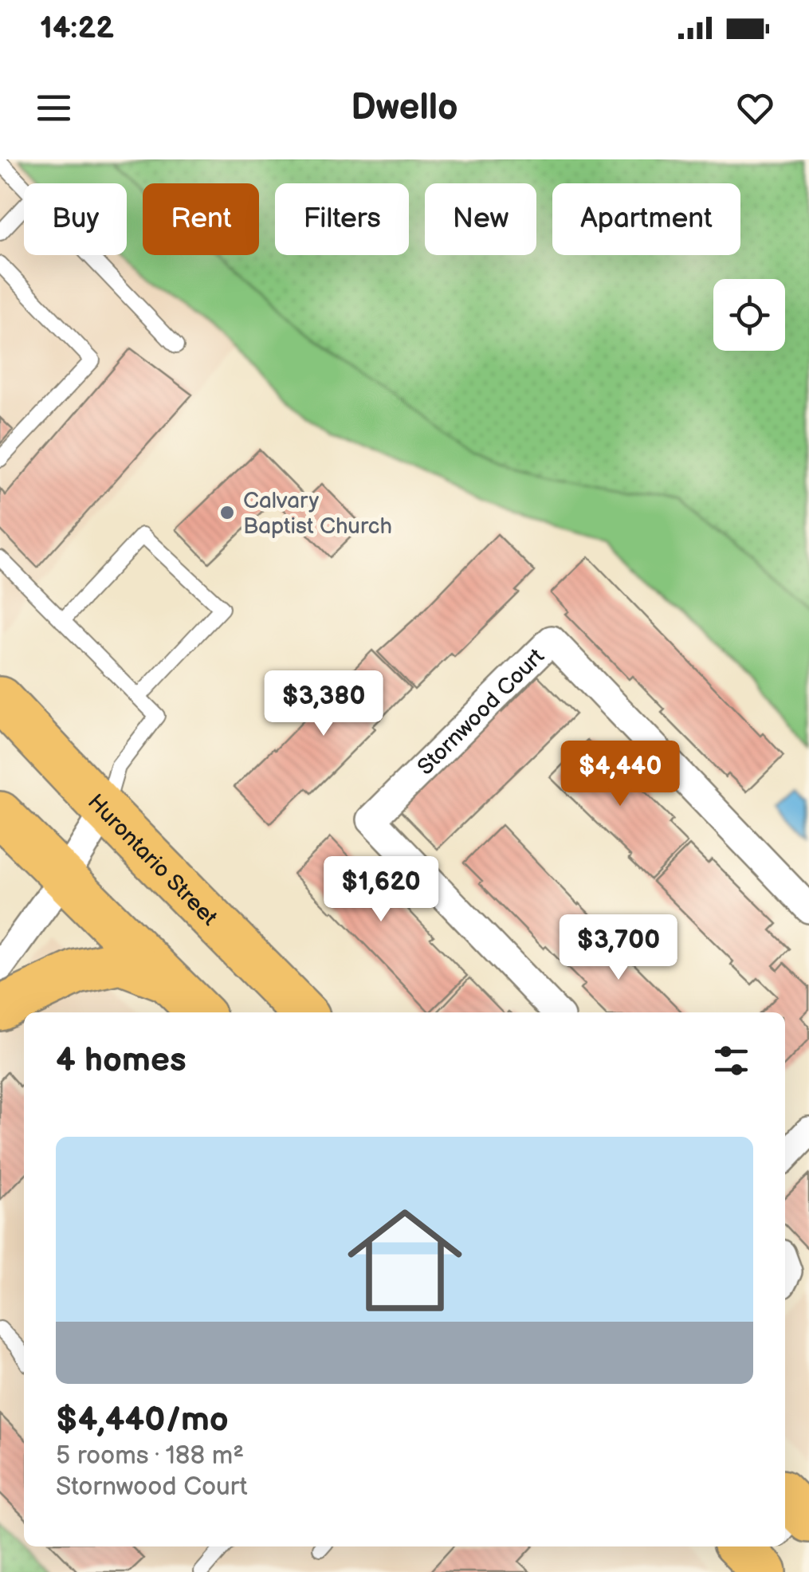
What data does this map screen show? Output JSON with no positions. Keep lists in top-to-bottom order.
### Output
{
  "streets": {
    "main road": ["Hurontario Street"],
    "street": ["Stornwood Court"]
  },
  "places": ["Calvary Baptist Church"],
  "page": {
    "status": "14:22",
    "header": "Dwello",
    "chip": [
      "Buy",
      "Rent",
      "Filters",
      "New",
      "Apartment"
    ],
    "price": [
      "$3,380",
      "$4,440",
      "$1,620",
      "$3,700"
    ],
    "heading": "4 homes",
    "list": [
      {
        "name": "$4,440/mo",
        "note": "5 rooms · 188 m² · Stornwood Court"
      }
    ]
  }
}
